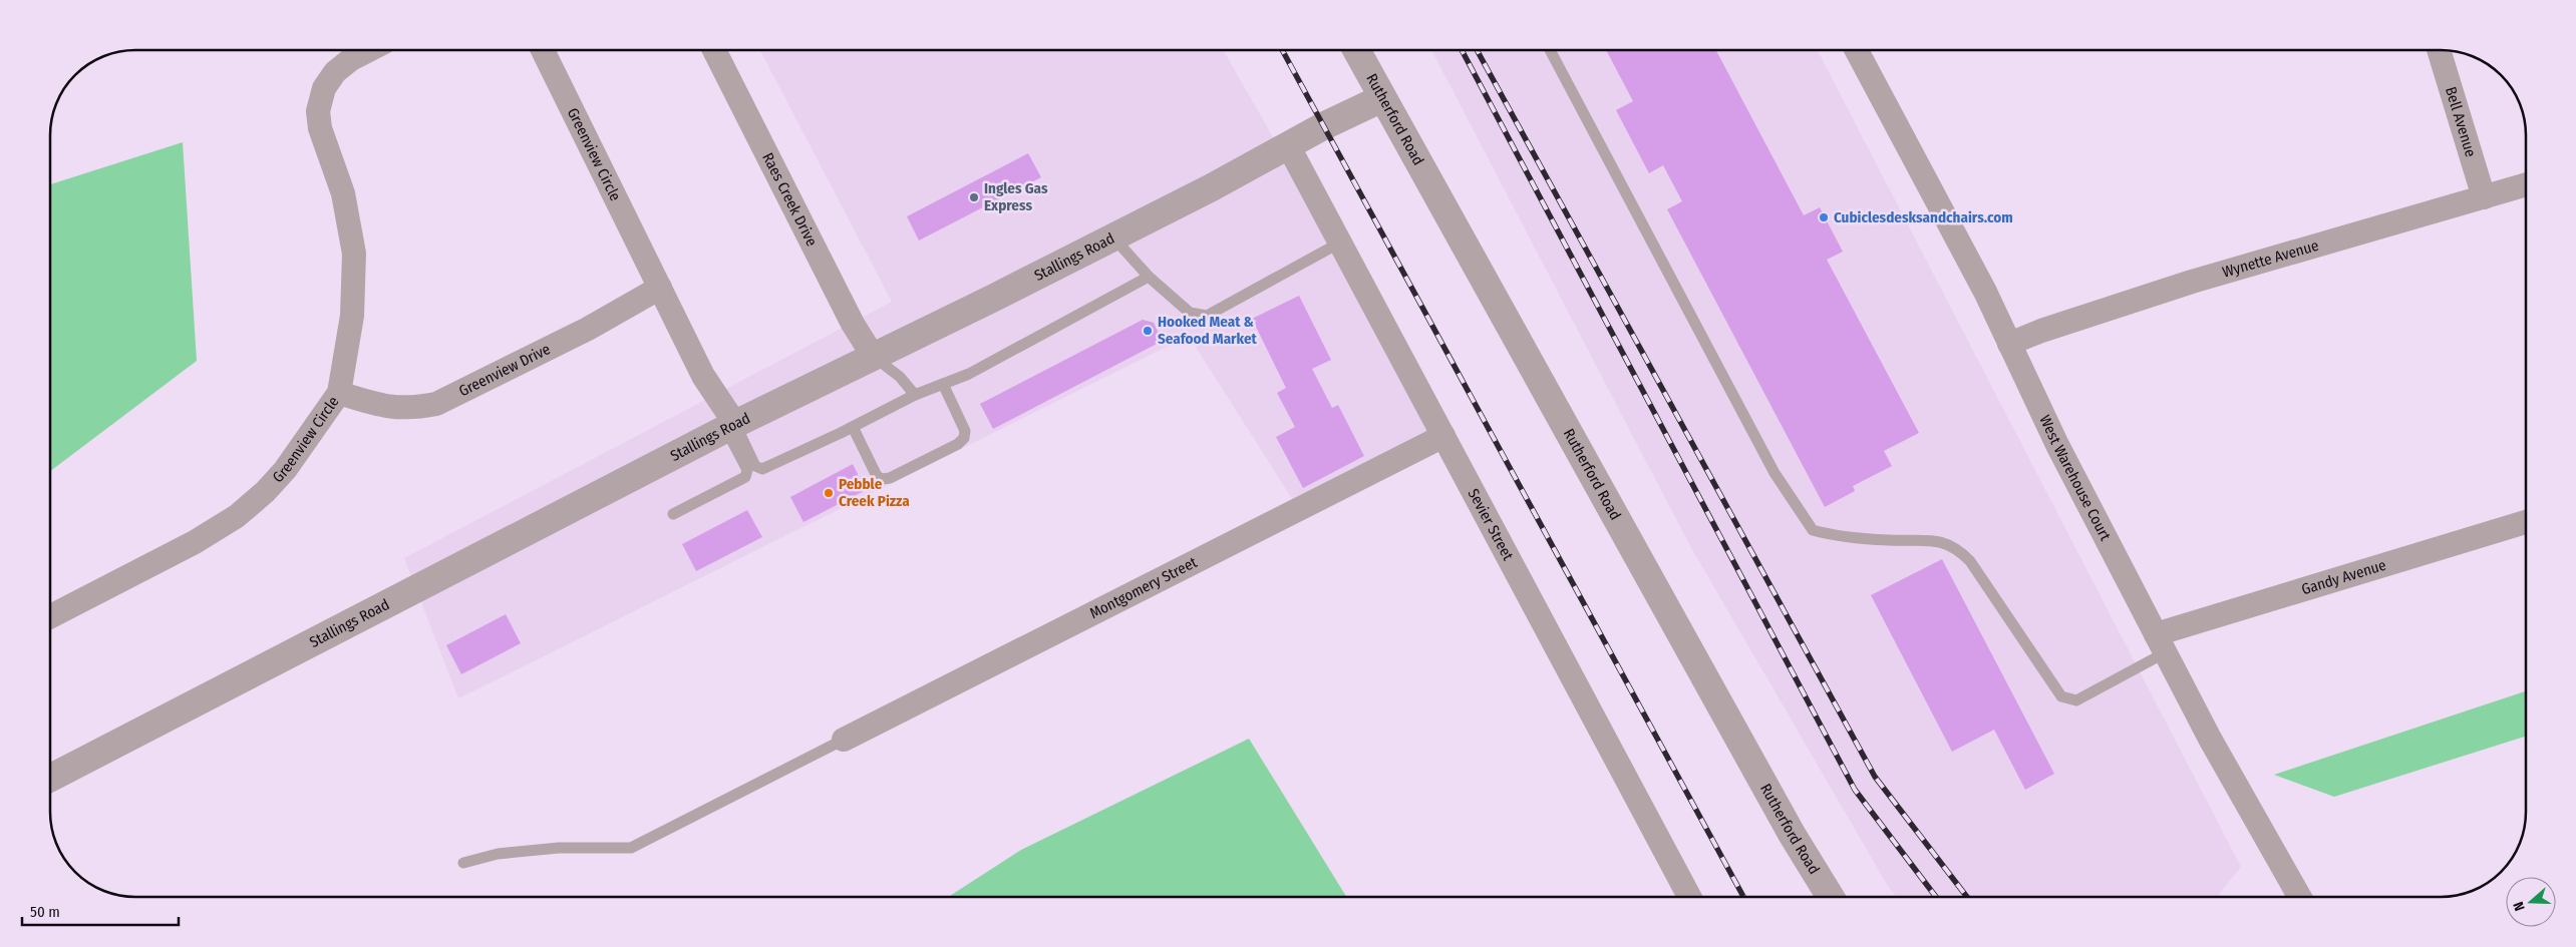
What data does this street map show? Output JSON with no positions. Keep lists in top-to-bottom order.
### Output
{
  "streets": {
    "street": [
      "Rutherford Road",
      "Bell Avenue",
      "Greenview Circle",
      "Raes Creek Drive",
      "Stallings Road",
      "Wynette Avenue",
      "Greenview Drive",
      "West Warehouse Court",
      "Sevier Street",
      "Gandy Avenue",
      "Montgomery Street"
    ]
  },
  "crossings": [
    ["Rutherford Road", "Stallings Road"],
    ["Bell Avenue", "Wynette Avenue"],
    ["Greenview Circle", "Stallings Road"],
    ["Greenview Circle", "Greenview Drive"],
    ["Raes Creek Drive", "Stallings Road"],
    ["Stallings Road", "Sevier Street"],
    ["Wynette Avenue", "West Warehouse Court"],
    ["West Warehouse Court", "Gandy Avenue"],
    ["Sevier Street", "Montgomery Street"]
  ],
  "places": [
    "Ingles Gas Express",
    "Cubiclesdesksandchairs.com",
    "Hooked Meat & Seafood Market",
    "Pebble Creek Pizza"
  ],
  "scale_bar": "50 m",
  "north": "left"
}
